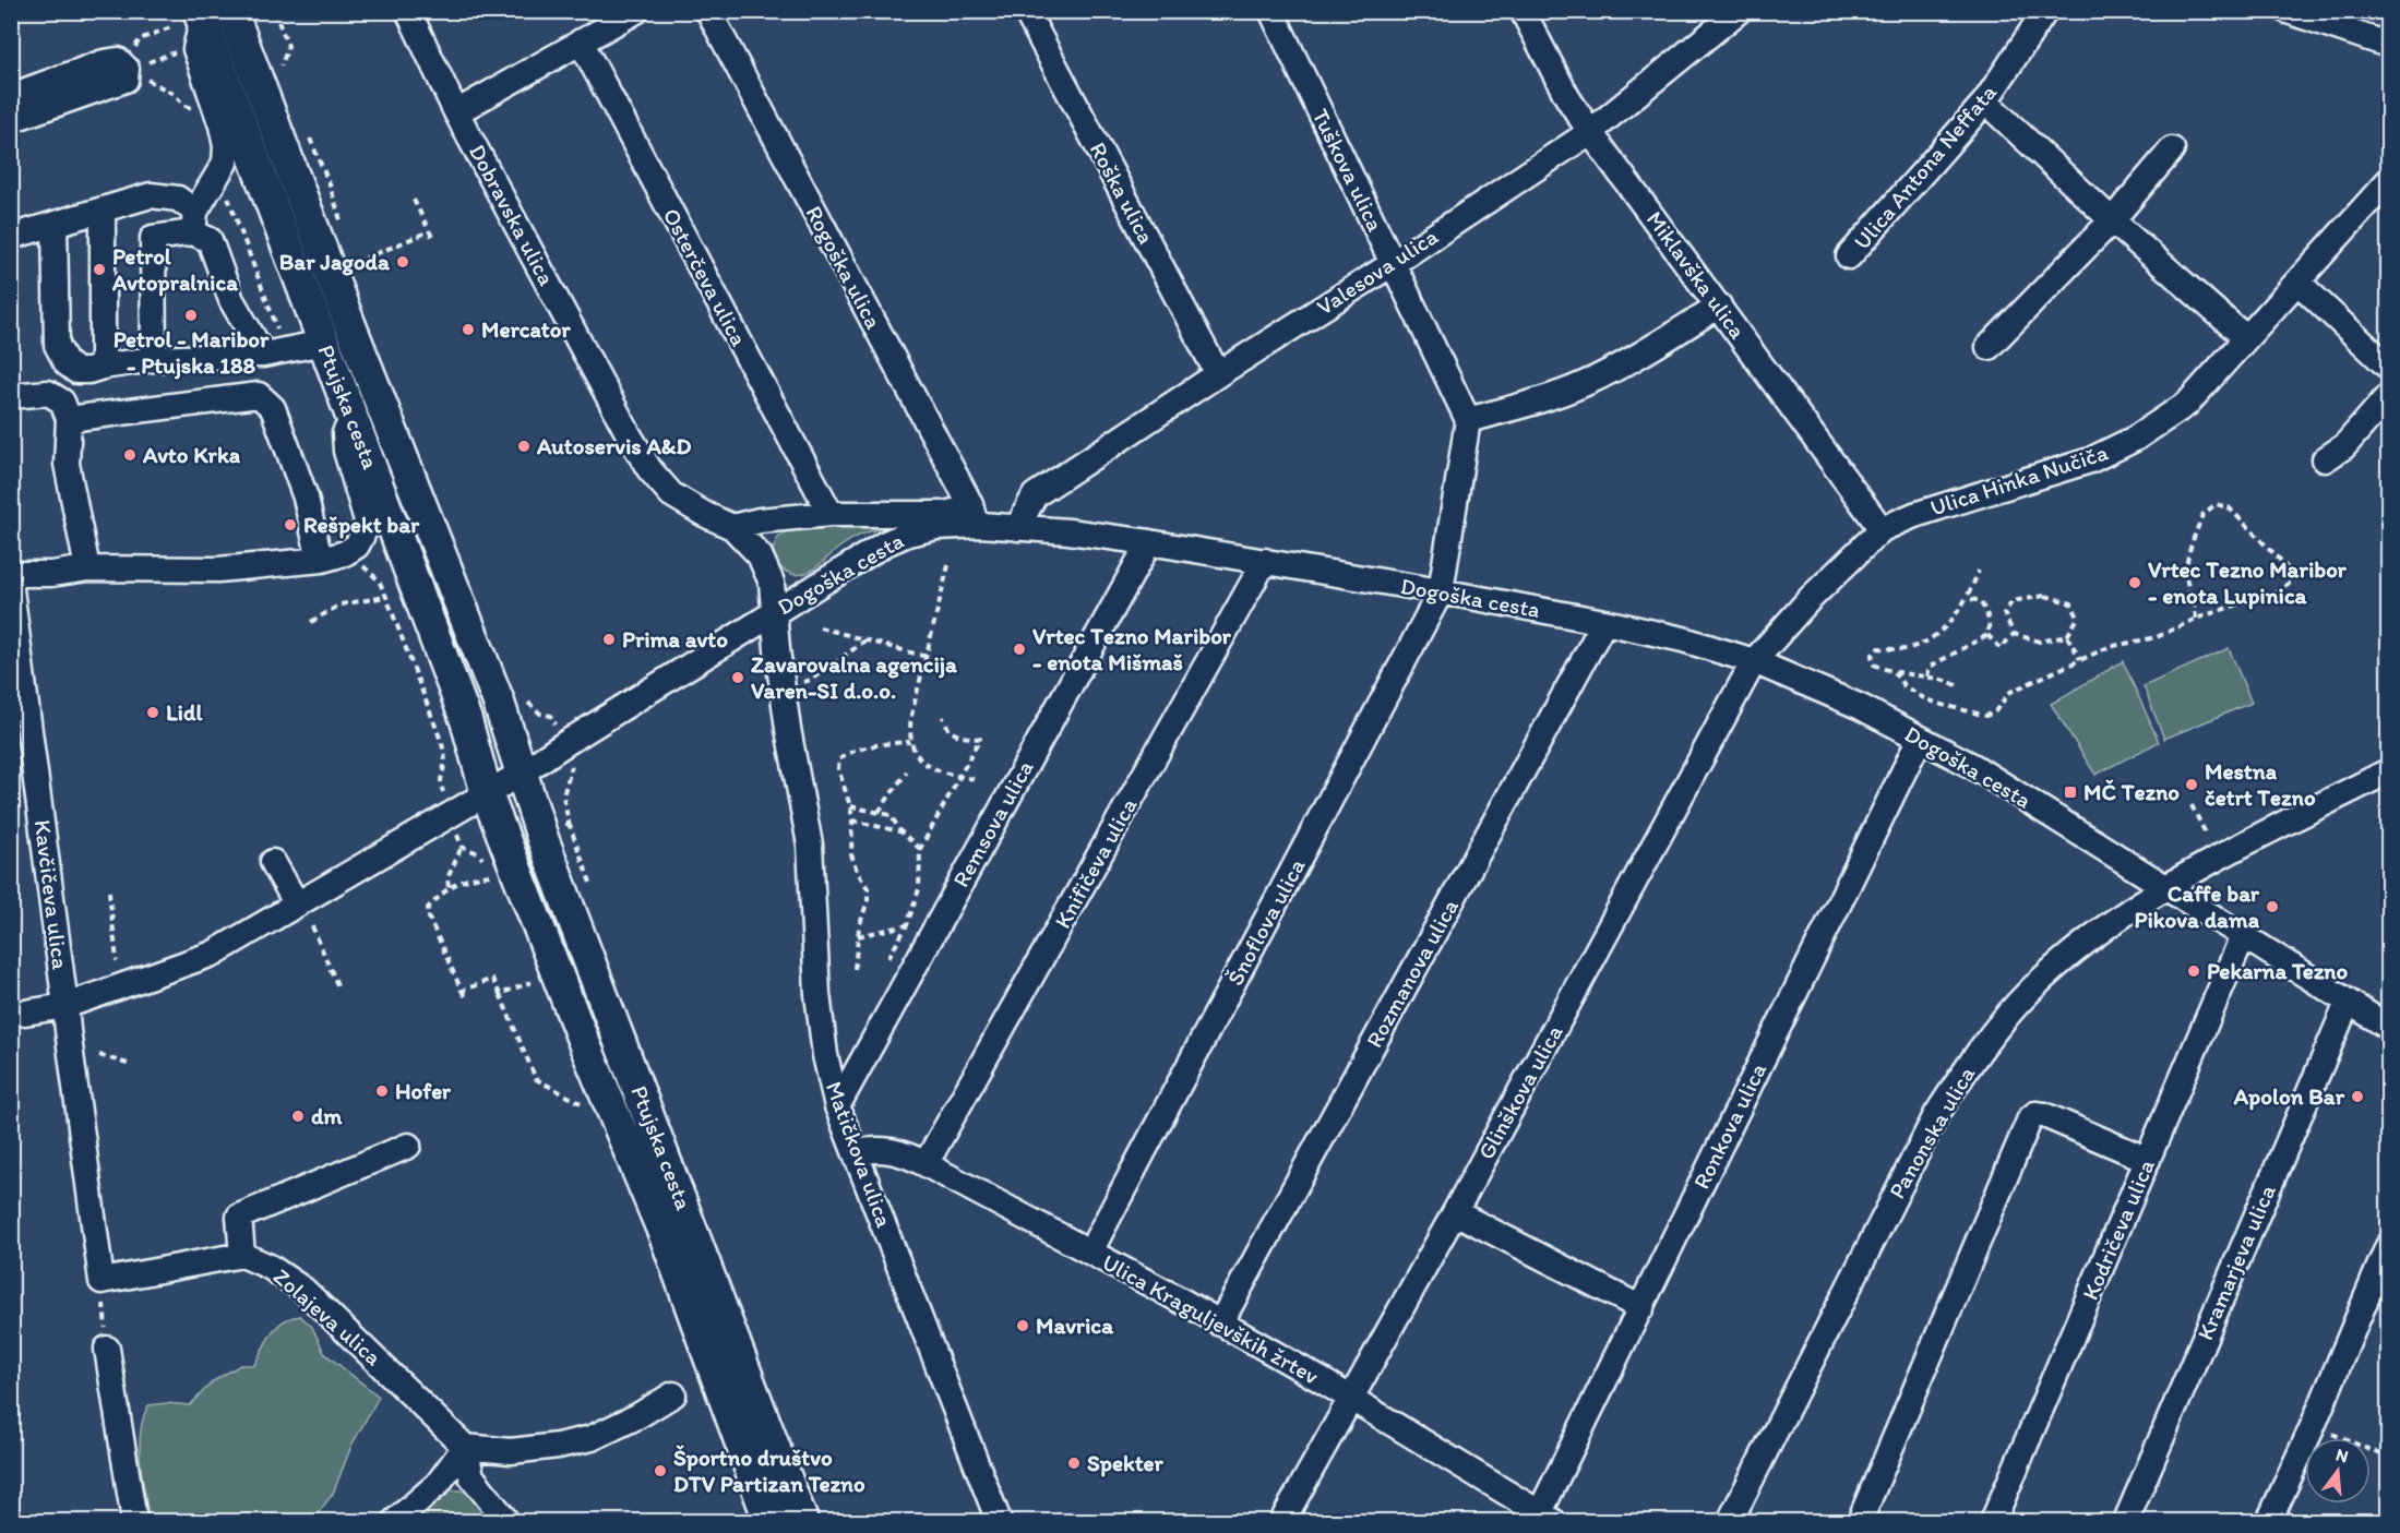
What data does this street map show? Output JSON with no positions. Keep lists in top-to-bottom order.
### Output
{
  "streets": {
    "main road": ["Ptujska cesta"],
    "street": [
      "Ulica Antona Neffata",
      "Tuškova ulica",
      "Roška ulica",
      "Dobravska ulica",
      "Rogoška ulica",
      "Valesova ulica",
      "Miklavška ulica",
      "Osterčeva ulica",
      "Ulica Hinka Nučiča",
      "Dogoška cesta",
      "Remsova ulica",
      "Knifičeva ulica",
      "Kavčičeva ulica",
      "Šnoflova ulica",
      "Rozmanova ulica",
      "Glinškova ulica",
      "Ronkova ulica",
      "Panonska ulica",
      "Matičkova ulica",
      "Kodričeva ulica",
      "Kramarjeva ulica",
      "Zolajeva ulica",
      "Ulica Kraguljevških žrtev"
    ]
  },
  "crossings": [
    ["Tuškova ulica", "Valesova ulica"],
    ["Roška ulica", "Valesova ulica"],
    ["Dobravska ulica", "Dogoška cesta"],
    ["Dobravska ulica", "Matičkova ulica"],
    ["Rogoška ulica", "Dogoška cesta"],
    ["Valesova ulica", "Miklavška ulica"],
    ["Valesova ulica", "Dogoška cesta"],
    ["Miklavška ulica", "Ulica Hinka Nučiča"],
    ["Ptujska cesta", "Dogoška cesta"],
    ["Ulica Hinka Nučiča", "Dogoška cesta"],
    ["Ulica Hinka Nučiča", "Glinškova ulica"],
    ["Dogoška cesta", "Remsova ulica"],
    ["Dogoška cesta", "Knifičeva ulica"],
    ["Dogoška cesta", "Šnoflova ulica"],
    ["Dogoška cesta", "Rozmanova ulica"],
    ["Dogoška cesta", "Glinškova ulica"],
    ["Dogoška cesta", "Ronkova ulica"],
    ["Dogoška cesta", "Panonska ulica"],
    ["Dogoška cesta", "Matičkova ulica"],
    ["Dogoška cesta", "Kodričeva ulica"],
    ["Dogoška cesta", "Kramarjeva ulica"],
    ["Remsova ulica", "Matičkova ulica"],
    ["Knifičeva ulica", "Ulica Kraguljevških žrtev"],
    ["Šnoflova ulica", "Ulica Kraguljevških žrtev"],
    ["Rozmanova ulica", "Ulica Kraguljevških žrtev"],
    ["Glinškova ulica", "Ulica Kraguljevških žrtev"],
    ["Ronkova ulica", "Ulica Kraguljevških žrtev"],
    ["Matičkova ulica", "Ulica Kraguljevških žrtev"]
  ],
  "places": {
    "other": [
      "Bar Jagoda",
      "Petrol Avtopralnica",
      "Petrol - Maribor - Ptujska 188",
      "Mercator",
      "Autoservis A&D",
      "Avto Krka",
      "Rešpekt bar",
      "Vrtec Tezno Maribor - enota Lupinica",
      "Prima avto",
      "Vrtec Tezno Maribor - enota Mišmaš",
      "Zavarovalna agencija Varen-SI d.o.o.",
      "Lidl",
      "Mestna četrt Tezno",
      "Caffe bar Pikova dama",
      "Pekarna Tezno",
      "Hofer",
      "Apolon Bar",
      "dm",
      "Mavrica",
      "Spekter",
      "Športno društvo DTV Partizan Tezno"
    ],
    "transit": ["MČ Tezno"]
  },
  "north": "top"
}
